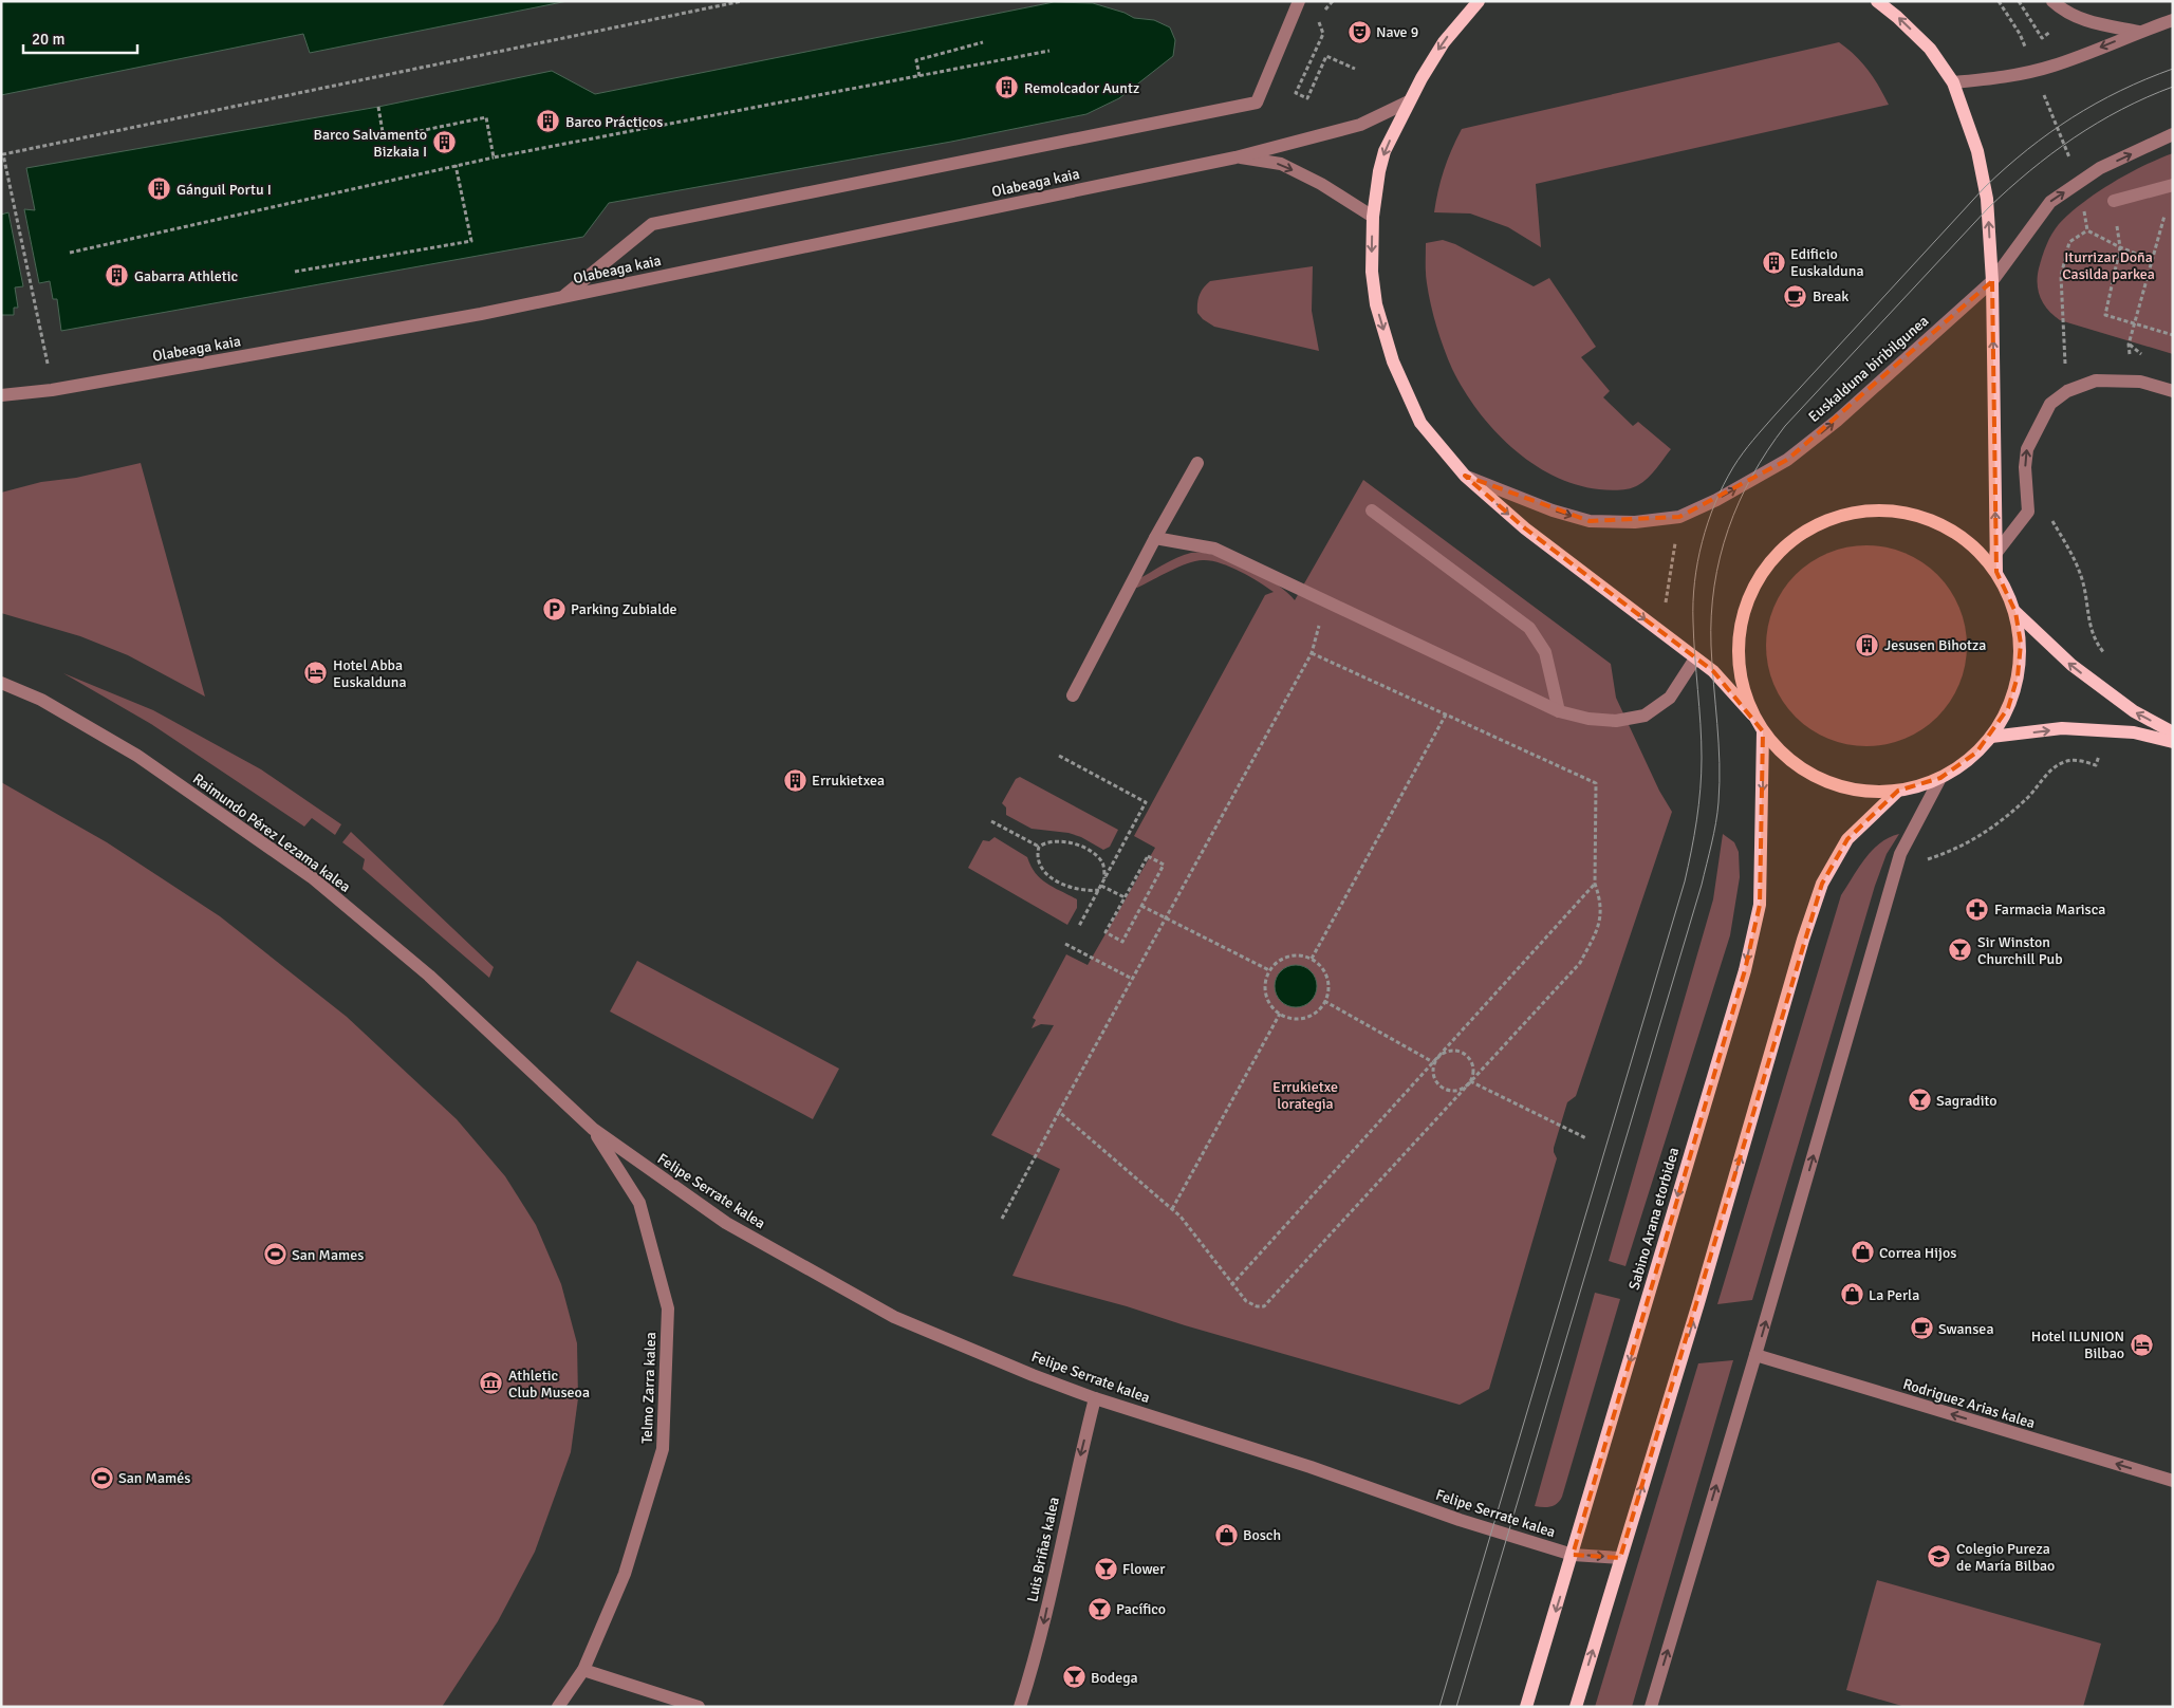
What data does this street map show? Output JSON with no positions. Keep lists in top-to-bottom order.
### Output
{
  "streets": {
    "main road": ["Euskalduna biribilgunea", "Sabino Arana etorbidea"],
    "street": [
      "Olabeaga kaia",
      "Raimundo Pérez Lezama kalea",
      "Felipe Serrate kalea",
      "Telmo Zarra kalea",
      "Rodriguez Arias kalea",
      "Luis Briñas kalea"
    ]
  },
  "crossings": [
    ["Olabeaga kaia", "Euskalduna biribilgunea"],
    ["Raimundo Pérez Lezama kalea", "Felipe Serrate kalea"],
    ["Raimundo Pérez Lezama kalea", "Telmo Zarra kalea"],
    ["Felipe Serrate kalea", "Sabino Arana etorbidea"],
    ["Felipe Serrate kalea", "Telmo Zarra kalea"],
    ["Felipe Serrate kalea", "Luis Briñas kalea"]
  ],
  "one_way": ["Rodriguez Arias kalea", "Luis Briñas kalea"],
  "parks": ["Iturrizar Doña Casilda parkea", "Errukietxe lorategia"],
  "places": {
    "theatre": ["Nave 9"],
    "building": [
      "Remolcador Auntz",
      "Barco Prácticos",
      "Barco Salvamento Bizkaia I",
      "Gánguil Portu I",
      "Edificio Euskalduna",
      "Gabarra Athletic",
      "Jesusen Bihotza",
      "Errukietxea"
    ],
    "cafe": ["Break", "Swansea"],
    "parking": ["Parking Zubialde"],
    "hotel": ["Hotel Abba Euskalduna", "Hotel ILUNION Bilbao"],
    "pharmacy": ["Farmacia Marisca"],
    "bar": [
      "Sir Winston Churchill Pub",
      "Sagradito",
      "Flower",
      "Pacífico",
      "Bodega"
    ],
    "shop": ["Correa Hijos", "La Perla", "Bosch"],
    "sports": ["San Mames", "San Mamés"],
    "museum": ["Athletic Club Museoa"],
    "school or university": ["Colegio Pureza de María Bilbao"]
  },
  "scale_bar": "20 m"
}
